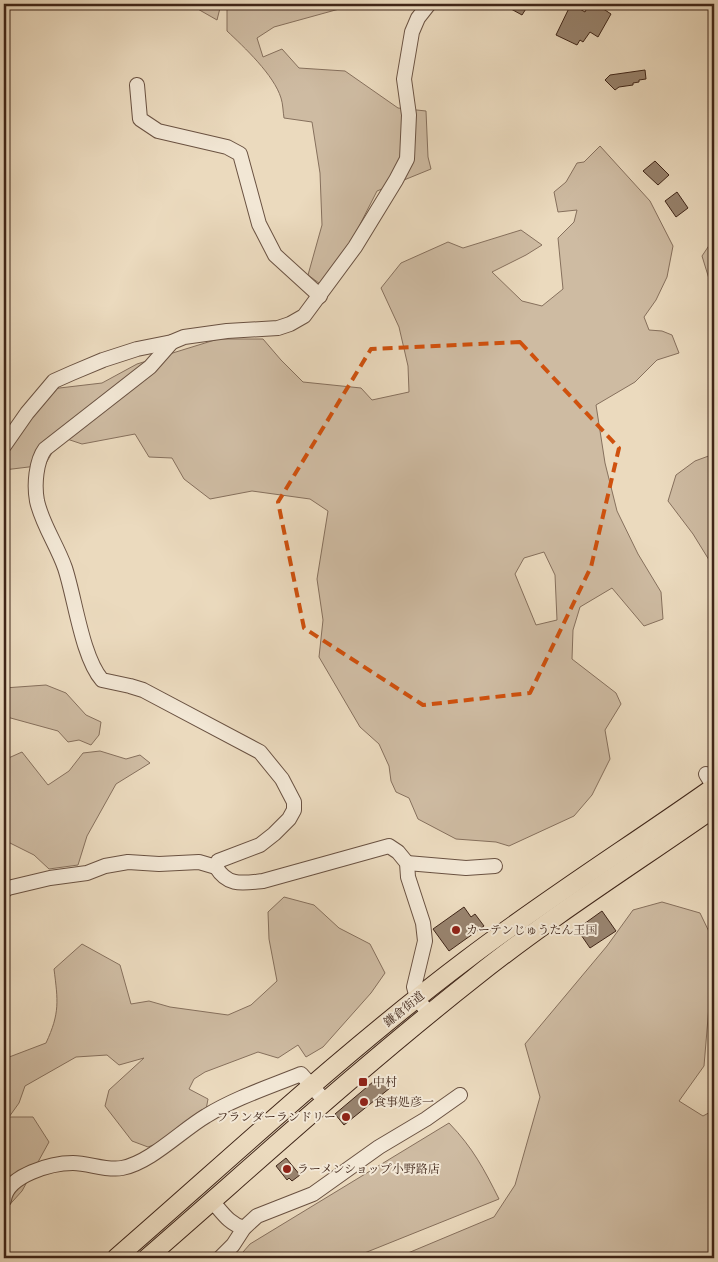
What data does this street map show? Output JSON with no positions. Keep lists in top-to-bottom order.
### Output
{
  "streets": {
    "main road": ["鎌倉街道"]
  },
  "places": {
    "other": [
      "カーテンじゅうたん王国",
      "食事処彦一",
      "フランダーランドリー",
      "ラーメンショップ小野路店"
    ],
    "transit": ["中村"]
  }
}
